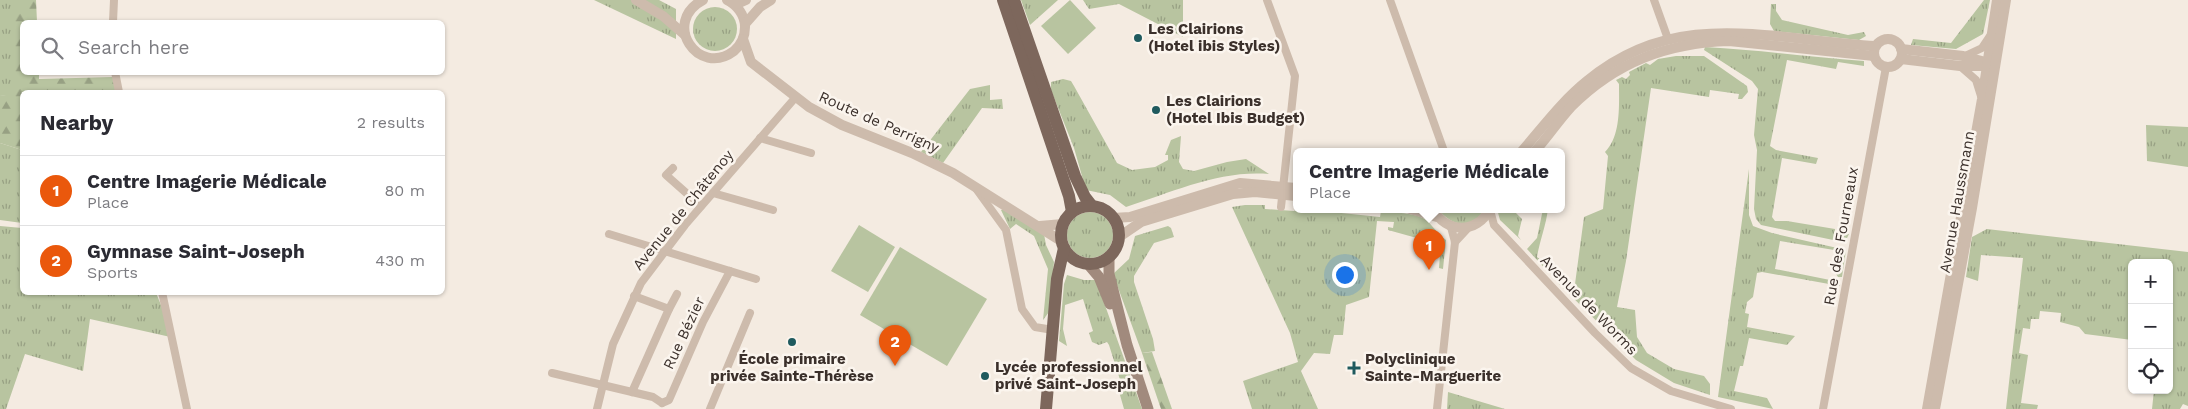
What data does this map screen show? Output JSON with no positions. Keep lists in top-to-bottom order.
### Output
{
  "streets": {
    "street": [
      "Route de Perrigny",
      "Avenue Haussmann",
      "Avenue de Châtenoy",
      "Rue des Fourneaux",
      "Avenue de Worms",
      "Rue Bézier"
    ]
  },
  "crossings": [
    ["Route de Perrigny", "Avenue de Châtenoy"]
  ],
  "places": {
    "other": [
      "Les Clairions (Hotel ibis Styles)",
      "Les Clairions (Hotel Ibis Budget)",
      "École primaire privée Sainte-Thérèse",
      "Lycée professionnel privé Saint-Joseph"
    ],
    "health": ["Polyclinique Sainte-Marguerite"]
  },
  "page": {
    "search": "Search here",
    "heading": ["Nearby", "2 results"],
    "popup": ["Centre Imagerie Médicale", "Place"],
    "list": [
      {
        "mark": "1",
        "name": "Centre Imagerie Médicale",
        "note": "Place",
        "value": "80 m"
      },
      {
        "mark": "2",
        "name": "Gymnase Saint-Joseph",
        "note": "Sports",
        "value": "430 m"
      }
    ],
    "pins": ["1", "2"],
    "map_buttons": ["+", "−"]
  }
}
